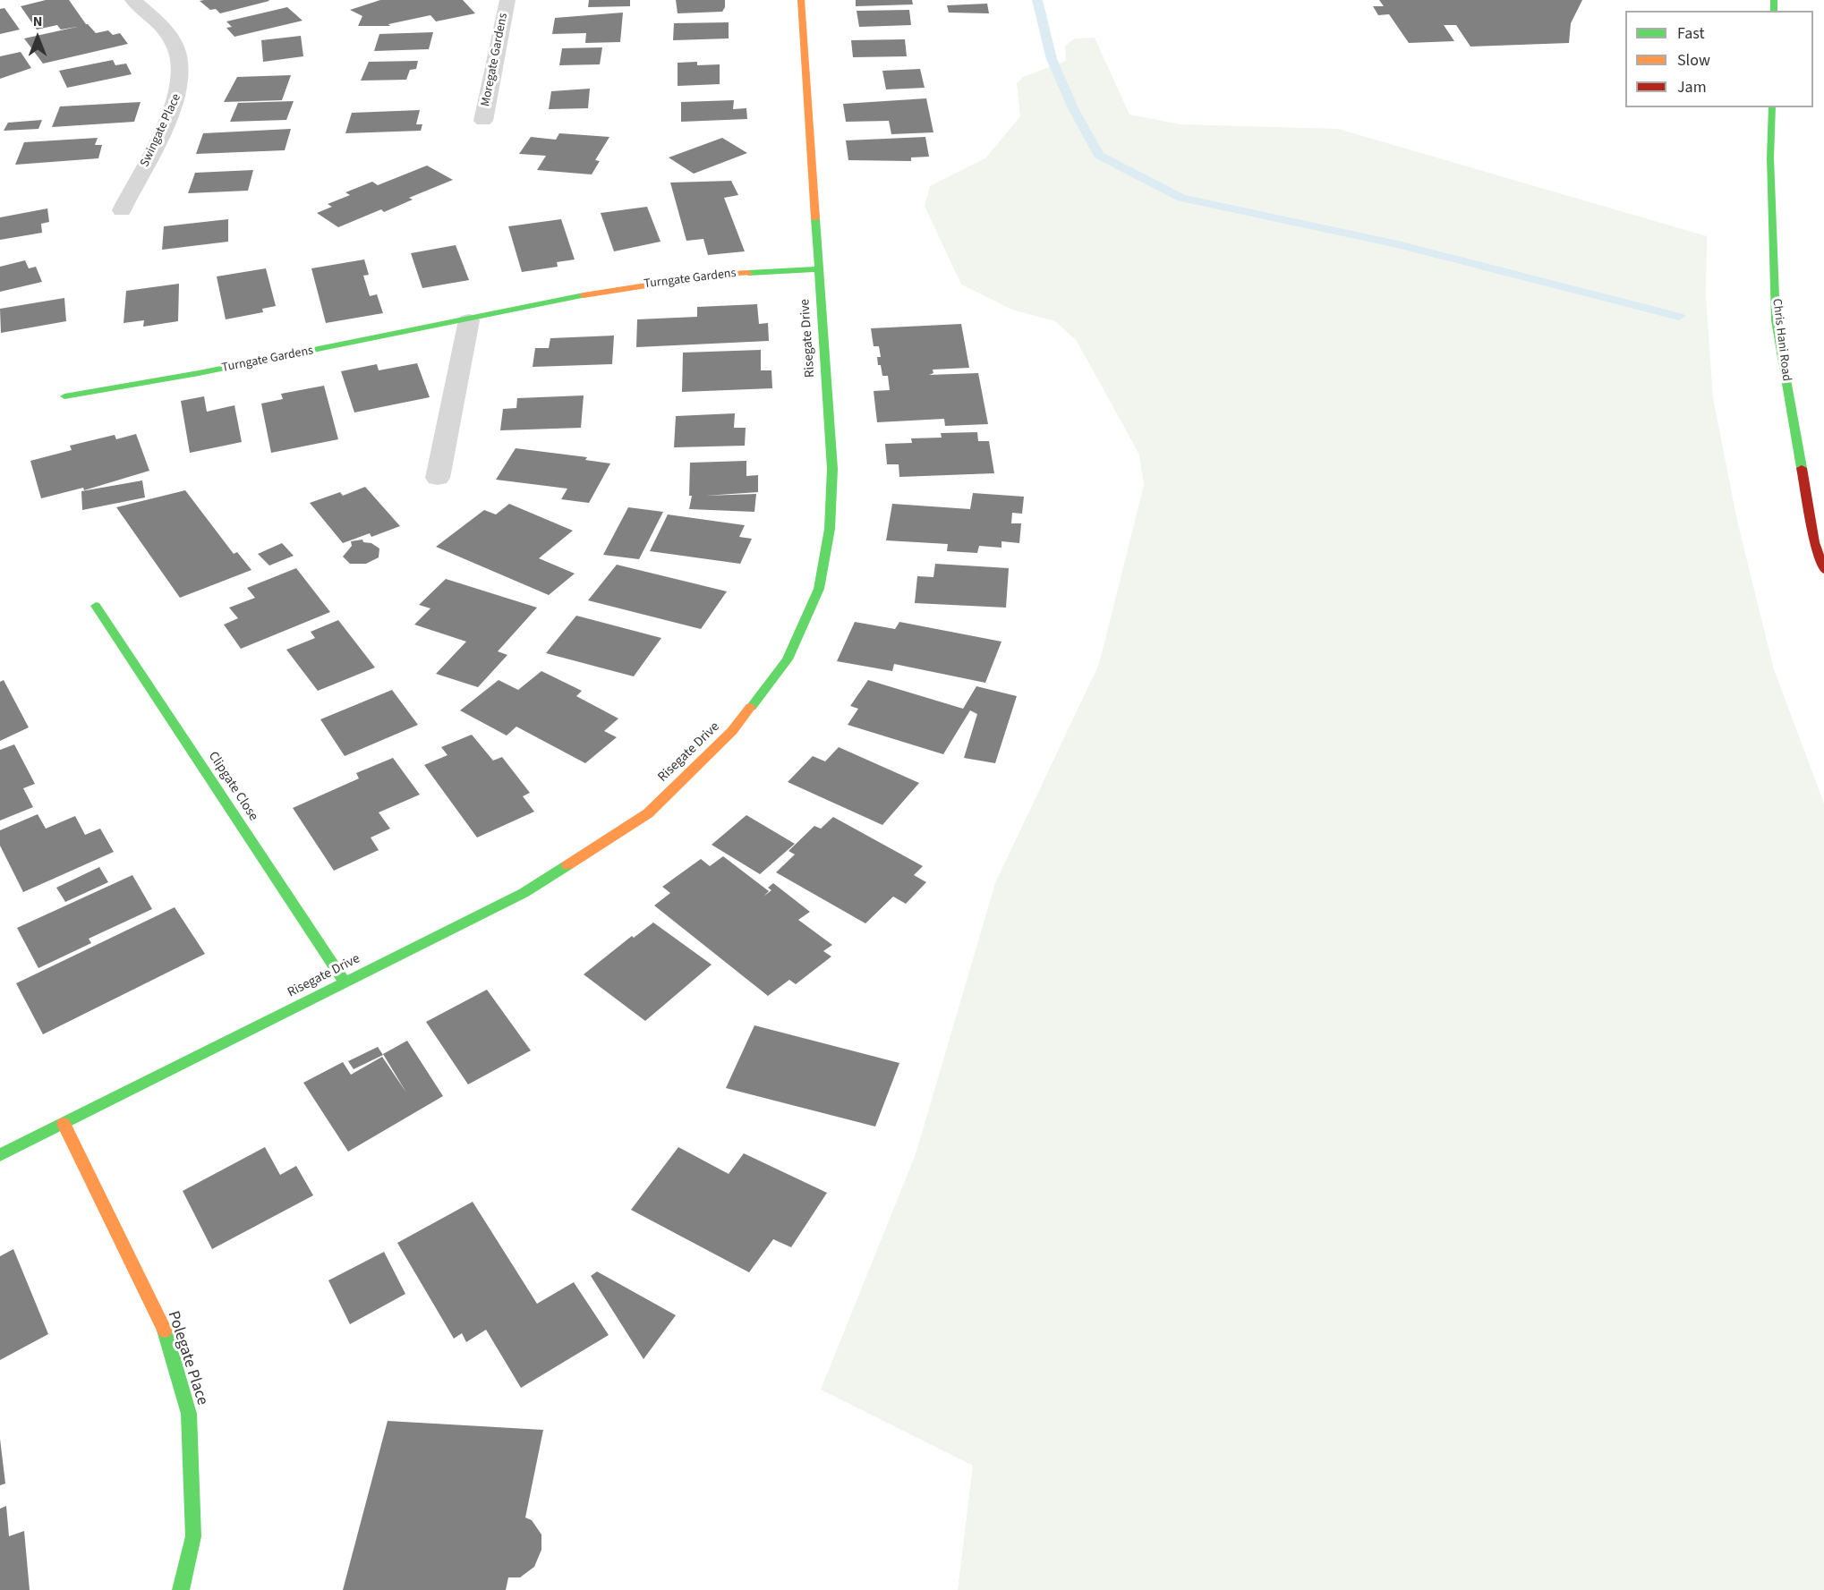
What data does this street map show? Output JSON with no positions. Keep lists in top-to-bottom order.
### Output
{
  "streets": {
    "street": [
      "Moregate Gardens",
      "Swingate Place",
      "Turngate Gardens",
      "Risegate Drive",
      "Chris Hani Road",
      "Clipgate Close",
      "Polegate Place"
    ]
  },
  "crossings": [
    ["Turngate Gardens", "Risegate Drive"],
    ["Risegate Drive", "Clipgate Close"],
    ["Risegate Drive", "Polegate Place"]
  ],
  "legend": ["Fast", "Slow", "Jam"],
  "north": "top"
}
